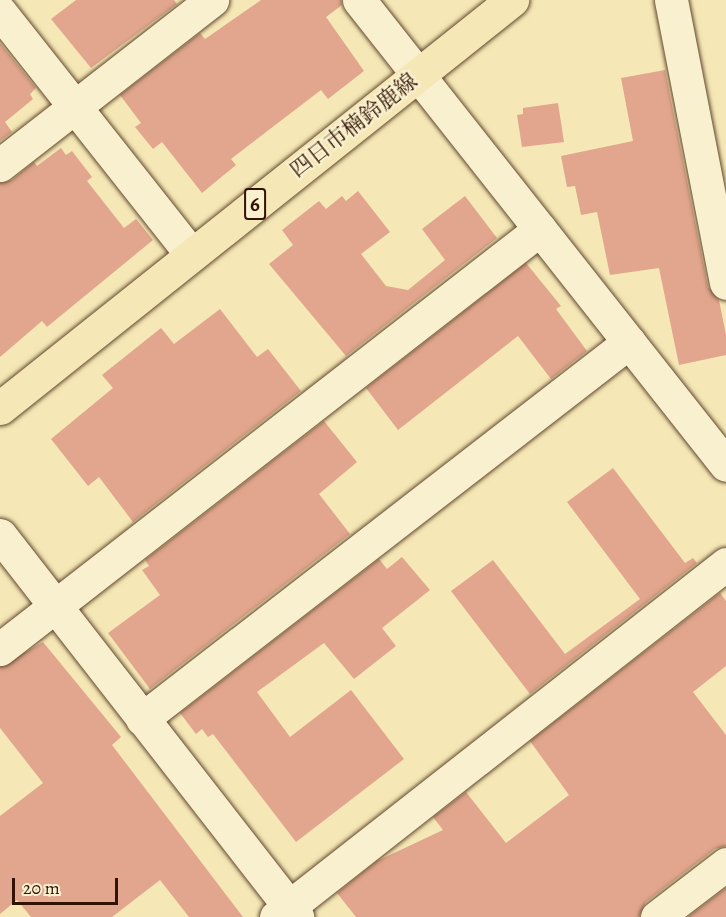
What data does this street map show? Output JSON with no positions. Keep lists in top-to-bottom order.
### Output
{
  "streets": {
    "main road": ["四日市楠鈴鹿線", "6"]
  },
  "scale_bar": "20 m"
}
